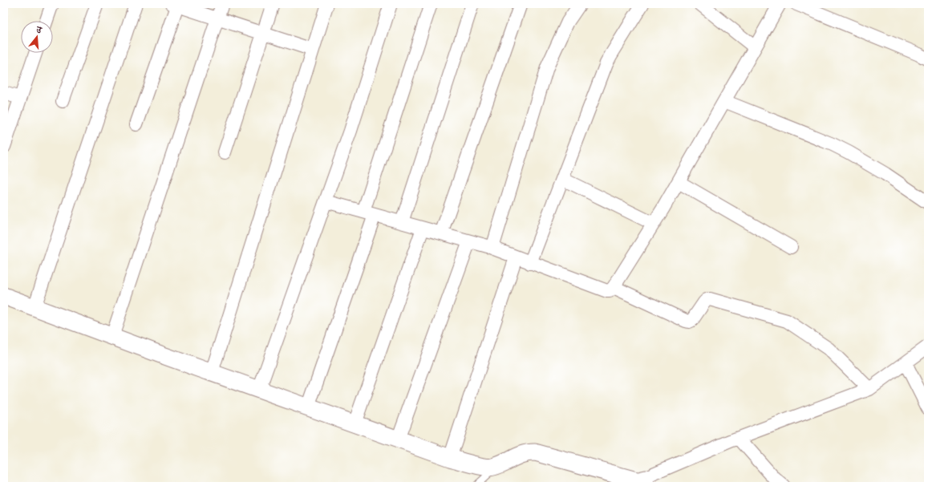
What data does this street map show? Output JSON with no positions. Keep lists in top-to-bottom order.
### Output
{
  "north": "top"
}
